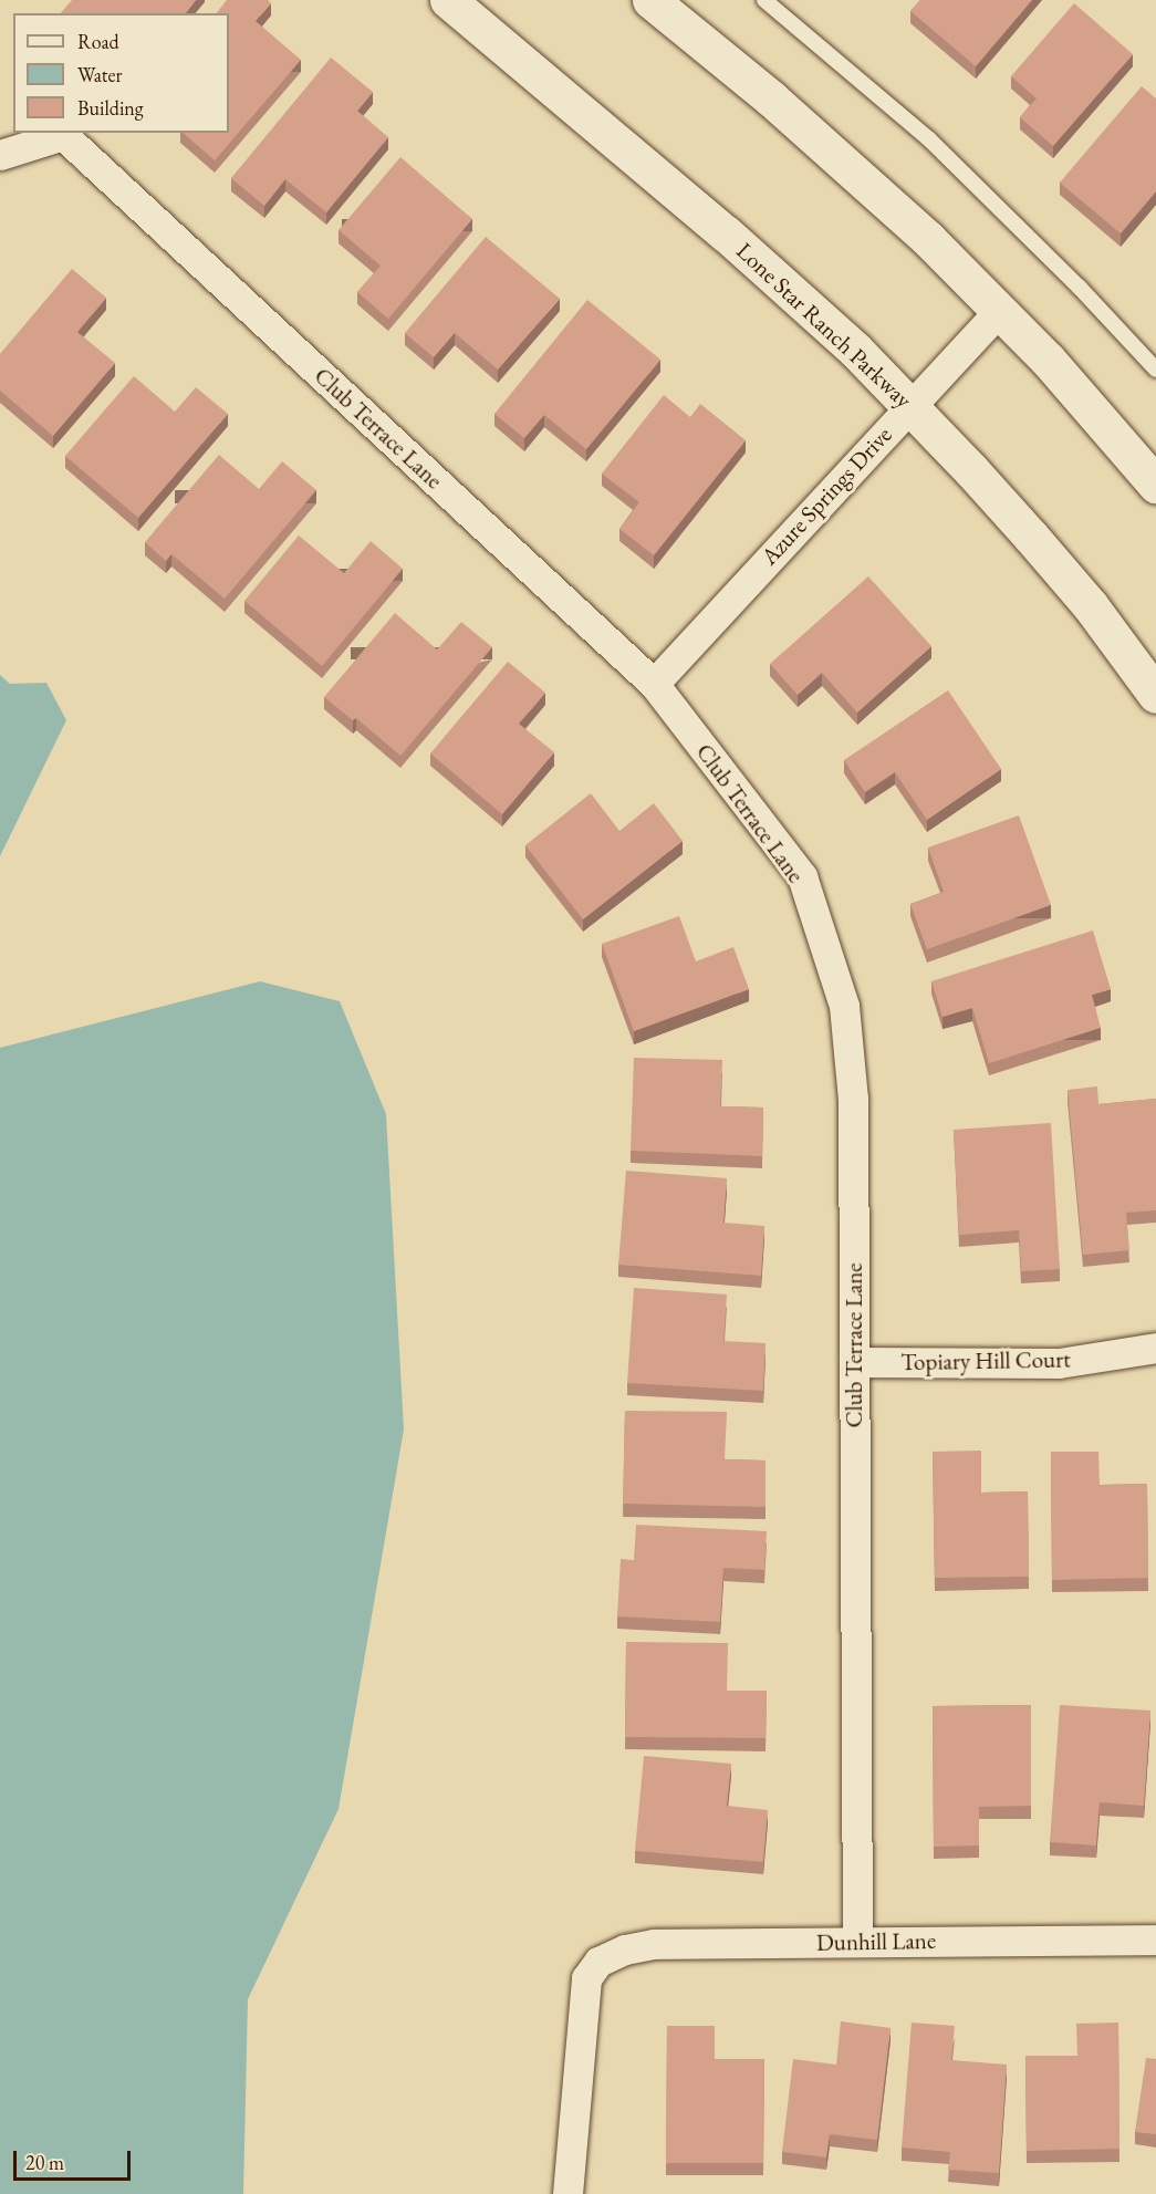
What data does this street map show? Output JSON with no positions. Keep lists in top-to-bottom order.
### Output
{
  "streets": {
    "main road": ["Lone Star Ranch Parkway"],
    "street": [
      "Club Terrace Lane",
      "Azure Springs Drive",
      "Topiary Hill Court",
      "Dunhill Lane"
    ]
  },
  "crossings": [
    ["Lone Star Ranch Parkway", "Azure Springs Drive"],
    ["Club Terrace Lane", "Azure Springs Drive"],
    ["Club Terrace Lane", "Topiary Hill Court"],
    ["Club Terrace Lane", "Dunhill Lane"]
  ],
  "legend": ["Road", "Water", "Building"],
  "scale_bar": "20 m"
}
